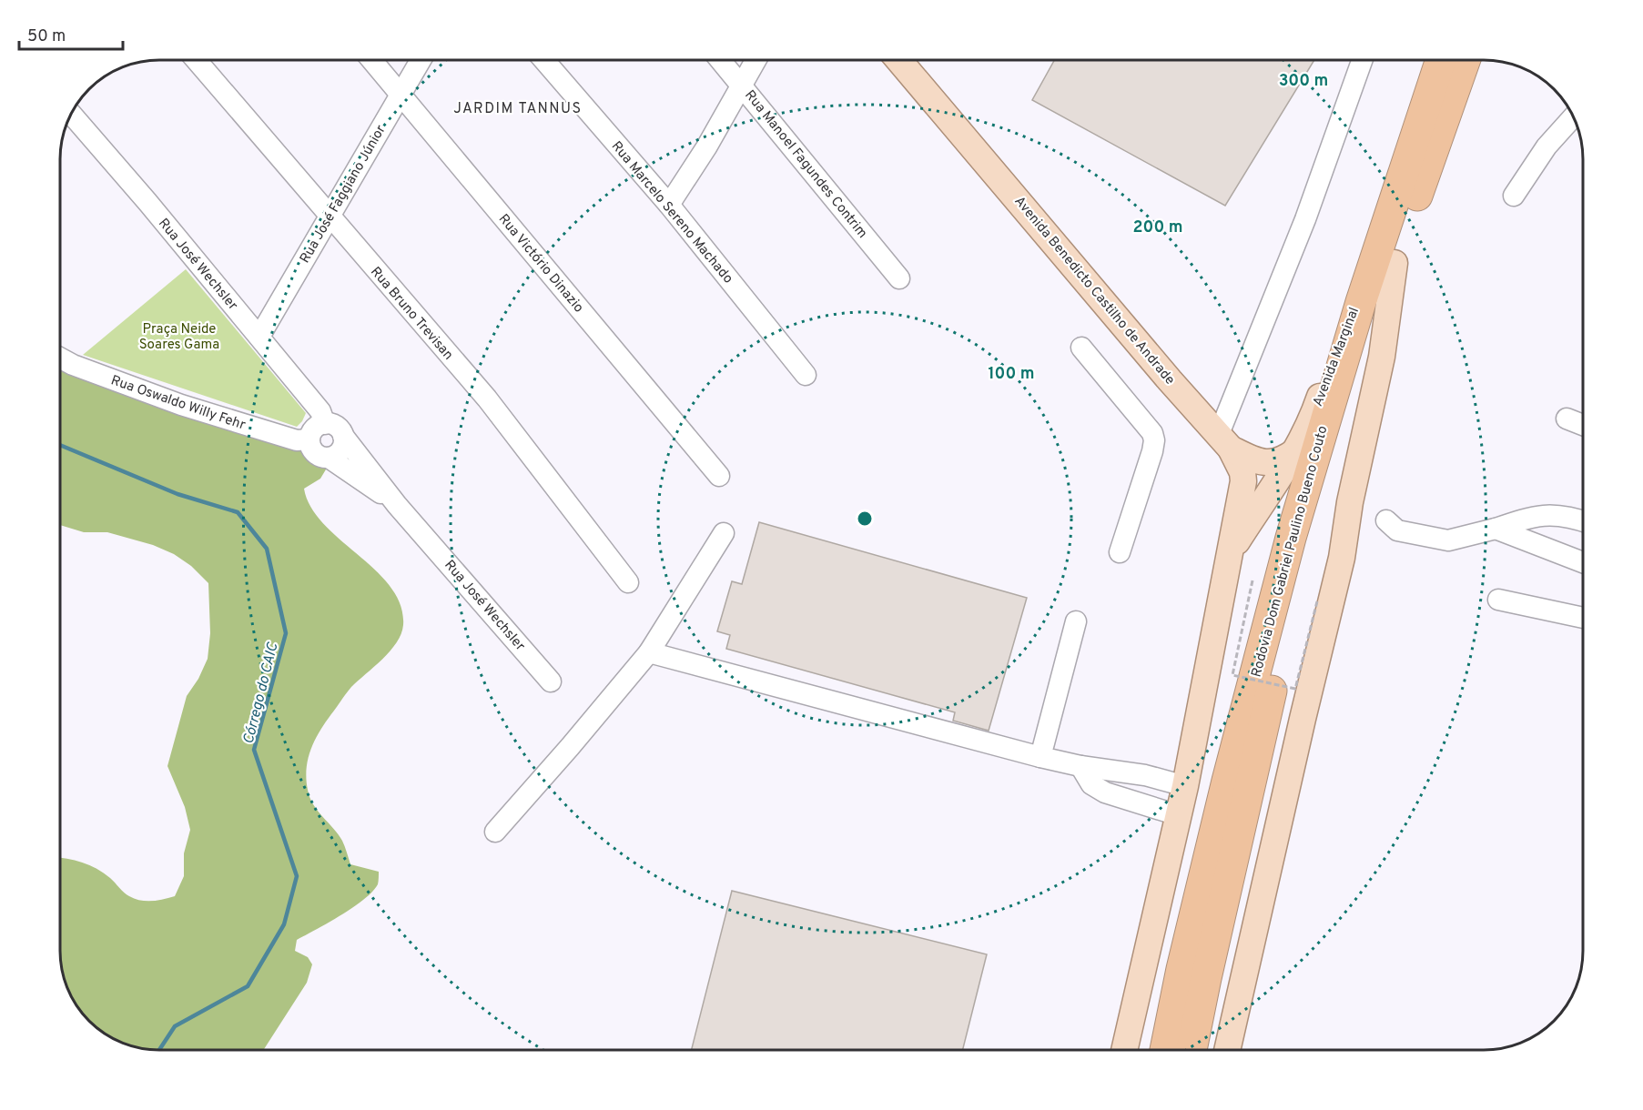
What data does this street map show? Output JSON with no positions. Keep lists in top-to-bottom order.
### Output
{
  "streets": {
    "highway": ["Rodovia Dom Gabriel Paulino Bueno Couto"],
    "main road": ["Avenida Benedicto Castilho de Andrade", "Avenida Marginal"],
    "street": [
      "Rua Manoel Fagundes Contrim",
      "Rua José Faggiano Júnior",
      "Rua Marcelo Sereno Machado",
      "Rua Victório Dinazio",
      "Rua José Wechsler",
      "Rua Bruno Trevisan",
      "Rua Oswaldo Willy Fehr"
    ]
  },
  "crossings": [
    ["Rua José Faggiano Júnior", "Rua Victório Dinazio"],
    ["Rua José Faggiano Júnior", "Rua José Wechsler"],
    ["Rua José Faggiano Júnior", "Rua Bruno Trevisan"],
    ["Rua José Wechsler", "Rua Oswaldo Willy Fehr"],
    ["Avenida Benedicto Castilho de Andrade", "Avenida Marginal"],
    ["Avenida Marginal", "Rodovia Dom Gabriel Paulino Bueno Couto"]
  ],
  "districts": ["JARDIM TANNUS"],
  "water": ["Córrego do CAIC"],
  "parks": ["Praça Neide Soares Gama"],
  "scale_bar": "50 m",
  "rings": ["300 m", "200 m", "100 m"]
}
